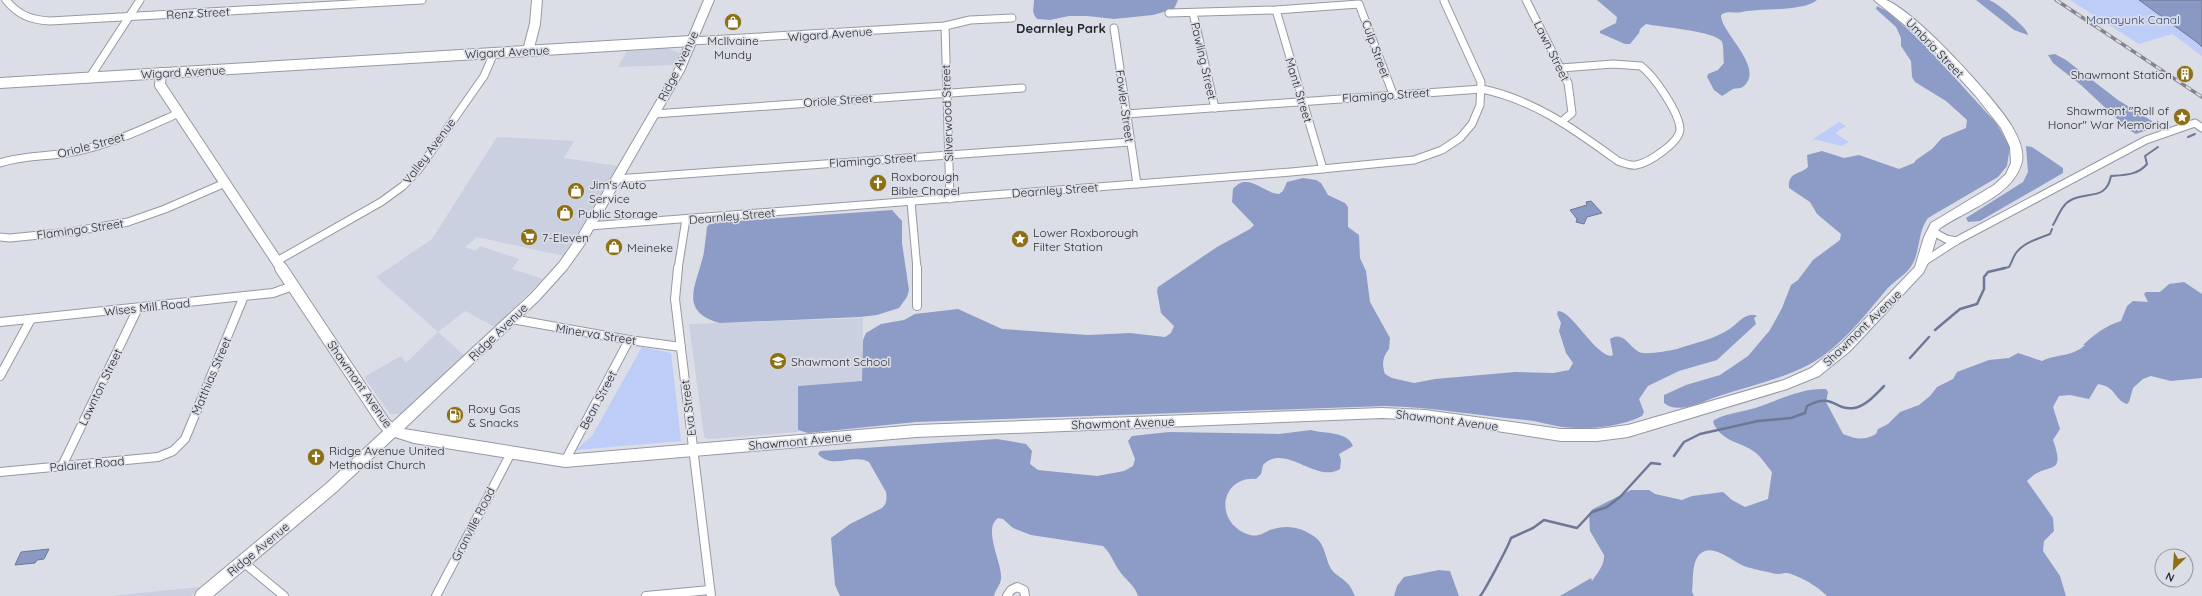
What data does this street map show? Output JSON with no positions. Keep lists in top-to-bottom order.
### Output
{
  "streets": {
    "main road": ["Umbria Street", "Ridge Avenue", "Shawmont Avenue"],
    "street": [
      "Renz Street",
      "Wigard Avenue",
      "Culp Street",
      "Lawn Street",
      "Pawling Street",
      "Manti Street",
      "Flamingo Street",
      "Oriole Street",
      "Fowler Street",
      "Silverwood Street",
      "Valley Avenue",
      "Dearnley Street",
      "Wises Mill Road",
      "Minerva Street",
      "Matthias Street",
      "Lawnton Street",
      "Bean Street",
      "Eva Street",
      "Palairet Road",
      "Granville Road"
    ]
  },
  "crossings": [
    ["Wigard Avenue", "Ridge Avenue"],
    ["Wigard Avenue", "Silverwood Street"],
    ["Wigard Avenue", "Valley Avenue"],
    ["Wigard Avenue", "Shawmont Avenue"],
    ["Culp Street", "Manti Street"],
    ["Culp Street", "Flamingo Street"],
    ["Lawn Street", "Flamingo Street"],
    ["Pawling Street", "Flamingo Street"],
    ["Ridge Avenue", "Flamingo Street"],
    ["Ridge Avenue", "Oriole Street"],
    ["Ridge Avenue", "Dearnley Street"],
    ["Ridge Avenue", "Shawmont Avenue"],
    ["Ridge Avenue", "Minerva Street"],
    ["Manti Street", "Flamingo Street"],
    ["Manti Street", "Dearnley Street"],
    ["Flamingo Street", "Fowler Street"],
    ["Flamingo Street", "Silverwood Street"],
    ["Flamingo Street", "Dearnley Street"],
    ["Flamingo Street", "Shawmont Avenue"],
    ["Oriole Street", "Silverwood Street"],
    ["Oriole Street", "Shawmont Avenue"],
    ["Fowler Street", "Dearnley Street"],
    ["Silverwood Street", "Dearnley Street"],
    ["Valley Avenue", "Shawmont Avenue"],
    ["Dearnley Street", "Eva Street"],
    ["Wises Mill Road", "Shawmont Avenue"],
    ["Wises Mill Road", "Matthias Street"],
    ["Wises Mill Road", "Lawnton Street"],
    ["Shawmont Avenue", "Bean Street"],
    ["Shawmont Avenue", "Eva Street"],
    ["Shawmont Avenue", "Granville Road"],
    ["Minerva Street", "Bean Street"],
    ["Minerva Street", "Eva Street"],
    ["Matthias Street", "Palairet Road"],
    ["Lawnton Street", "Palairet Road"]
  ],
  "districts": ["Dearnley Park"],
  "parks": ["Manayunk Canal"],
  "places": {
    "shop": [
      "McIlvaine Mundy",
      "Jim's Auto Service",
      "Public Storage",
      "Meineke"
    ],
    "building": ["Shawmont Station"],
    "place": ["Shawmont \"Roll of Honor\" War Memorial", "Lower Roxborough Filter Station"],
    "church": ["Roxborough Bible Chapel", "Ridge Avenue United Methodist Church"],
    "supermarket": ["7-Eleven"],
    "school or university": ["Shawmont School"],
    "fuel station": ["Roxy Gas & Snacks"]
  },
  "north": "bottom left"
}
